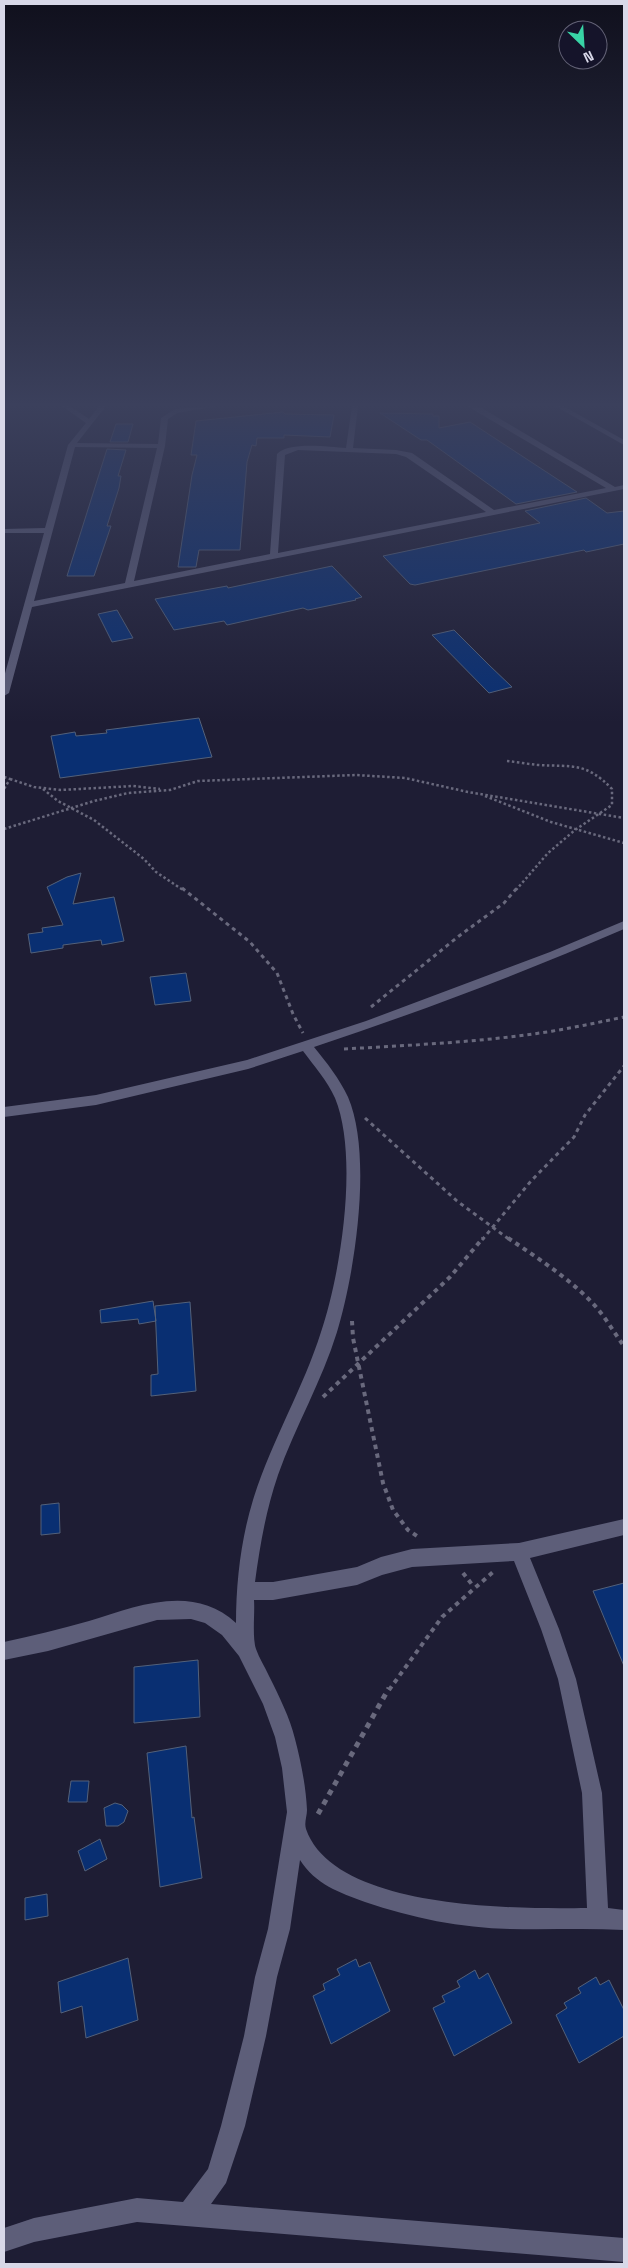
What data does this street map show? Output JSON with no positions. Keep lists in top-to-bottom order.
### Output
{
  "north": "bottom right"
}
